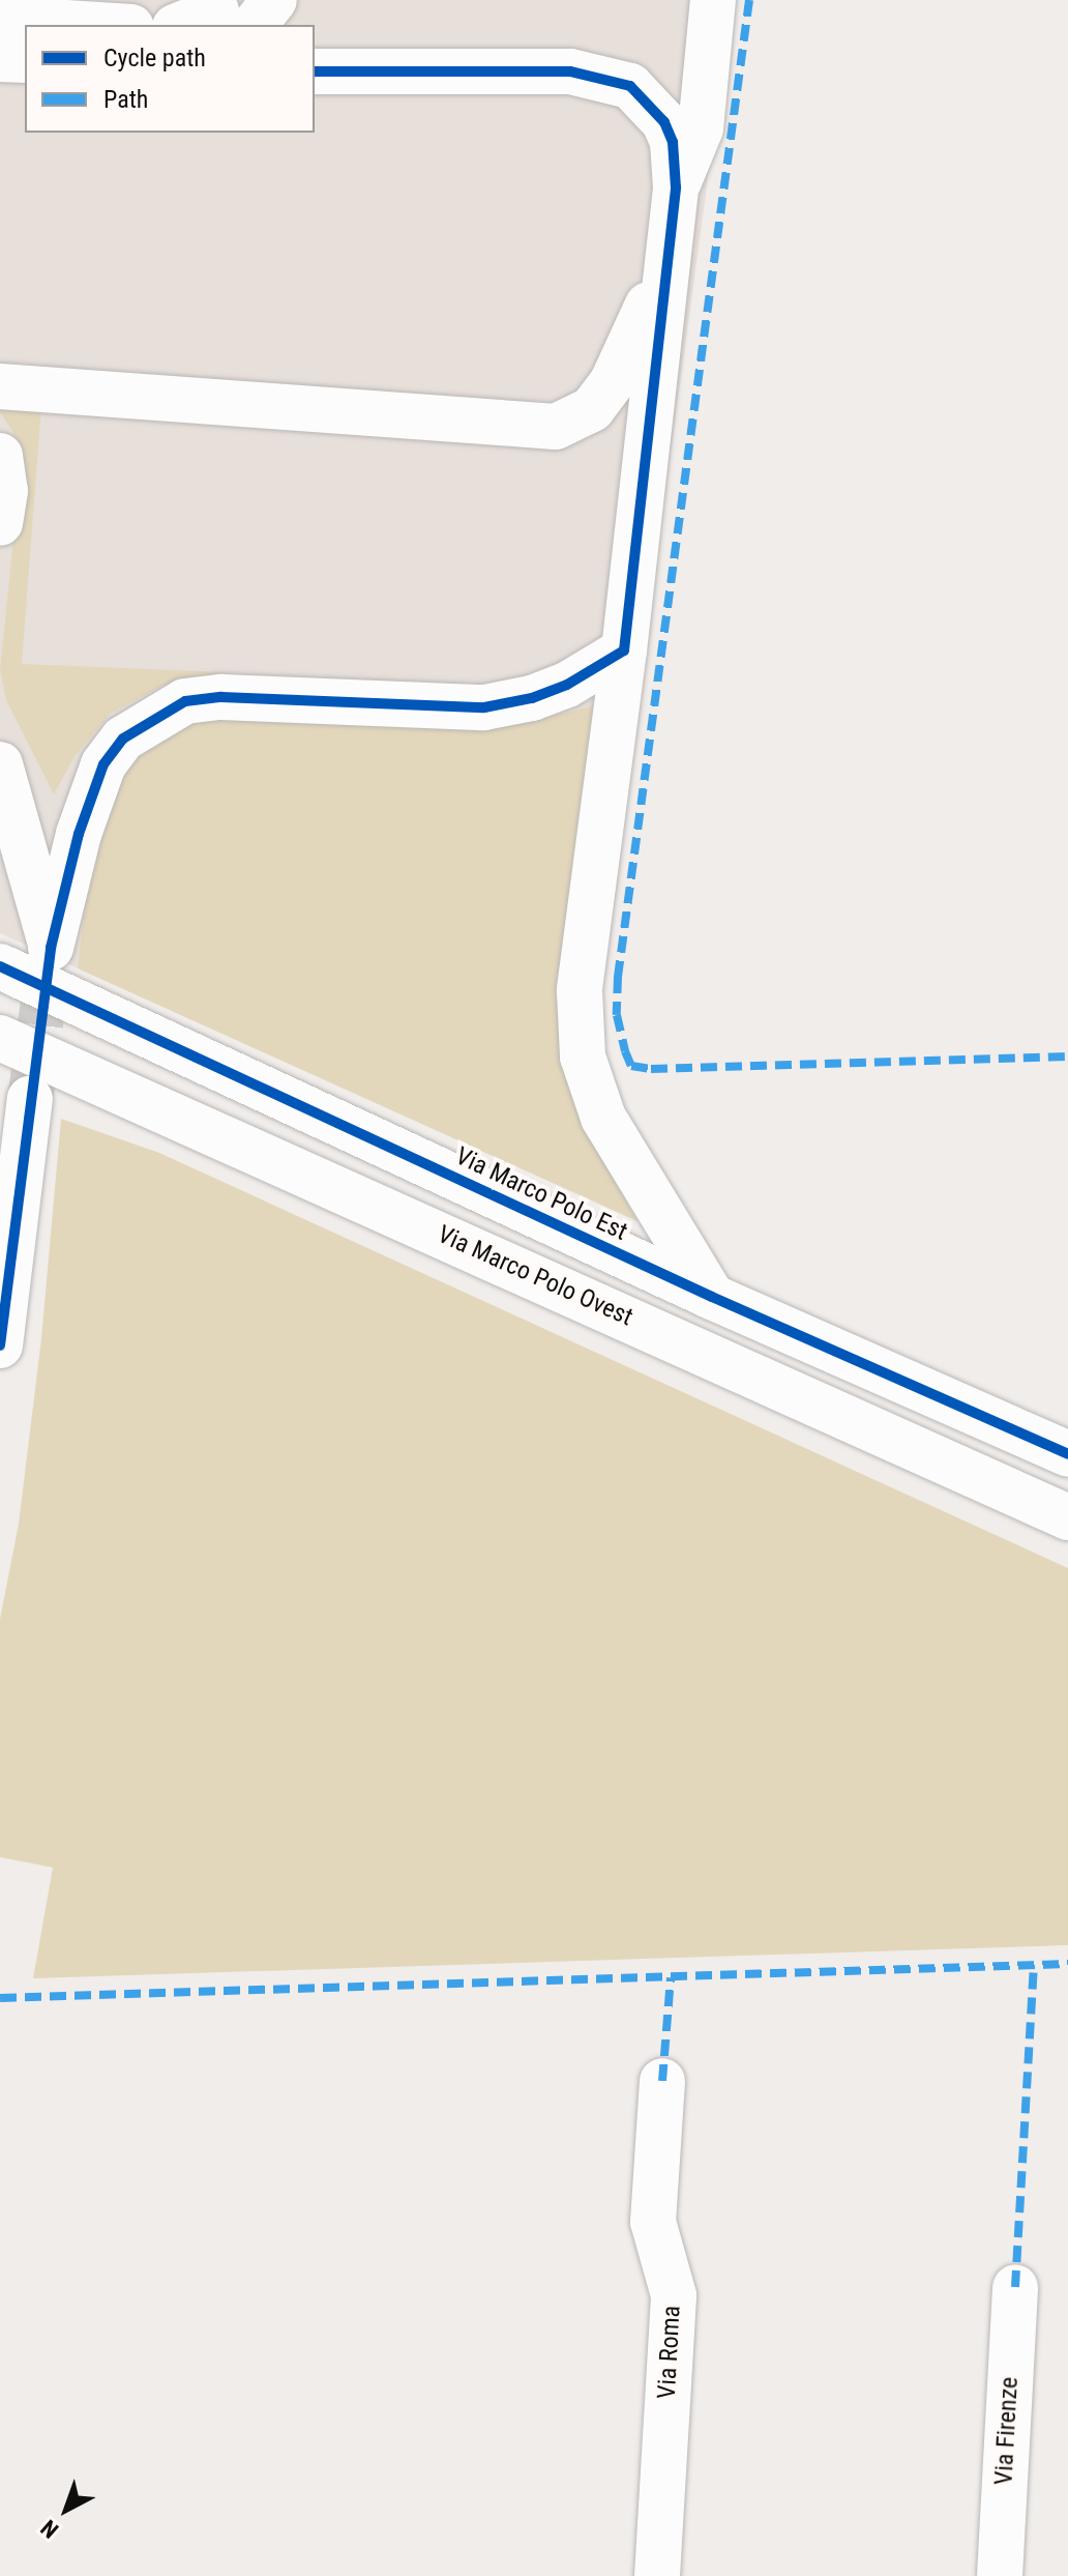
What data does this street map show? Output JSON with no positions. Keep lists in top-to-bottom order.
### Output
{
  "streets": {
    "street": [
      "Via Marco Polo Est",
      "Via Marco Polo Ovest",
      "Via Roma",
      "Via Firenze"
    ]
  },
  "legend": ["Cycle path", "Path"],
  "north": "bottom left"
}
